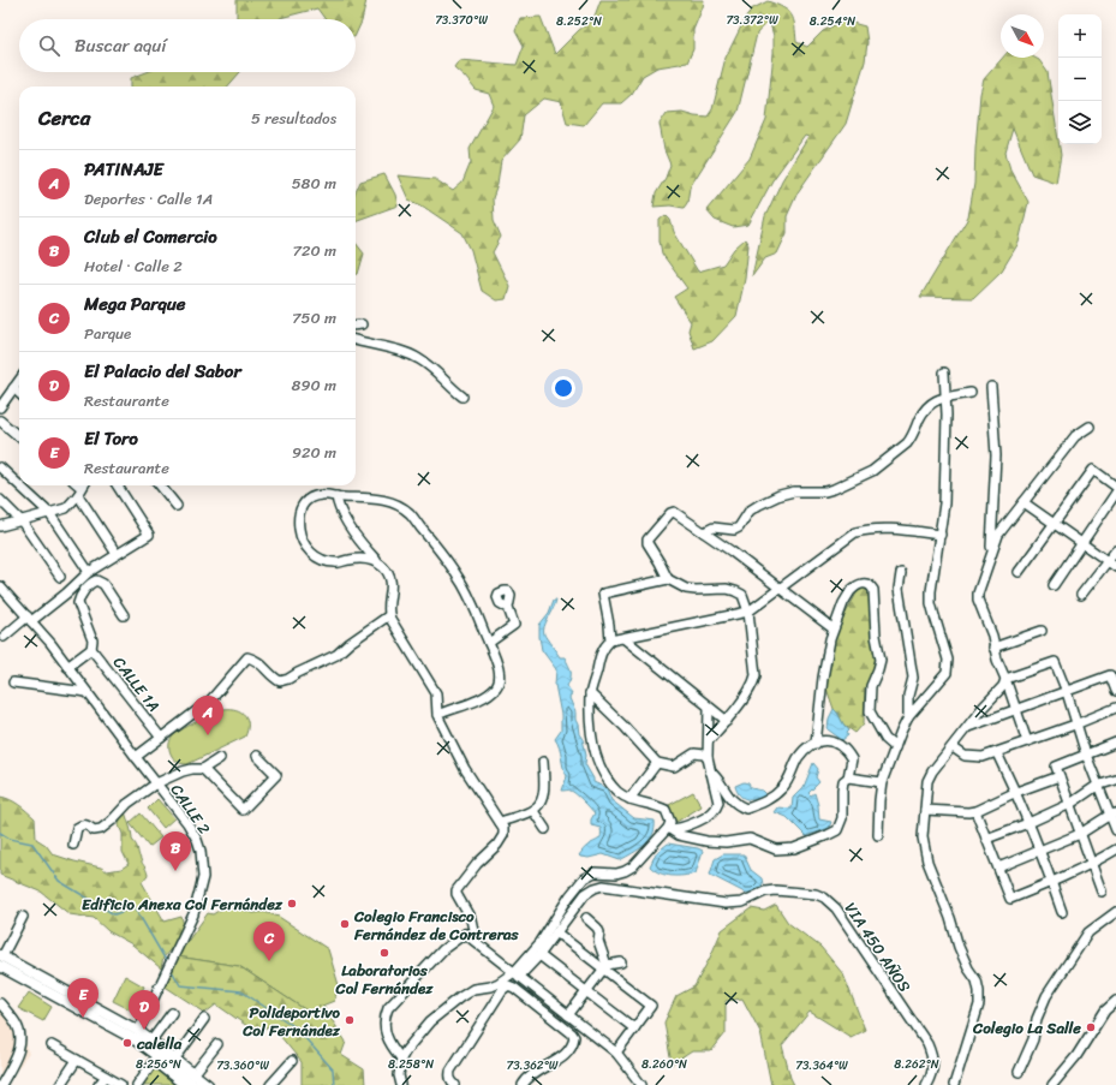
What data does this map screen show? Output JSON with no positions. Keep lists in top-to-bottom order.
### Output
{
  "streets": {
    "street": ["CALLE 1A", "CALLE 2", "VIA 450 AÑOS"]
  },
  "places": [
    "Edificio Anexa Col Fernández",
    "Colegio Francisco Fernández de Contreras",
    "Laboratorios Col Fernández",
    "Polideportivo Col Fernández",
    "Colegio La Salle",
    "calella"
  ],
  "north": "bottom right",
  "page": {
    "map_buttons": ["+", "−"],
    "search": "Buscar aquí",
    "heading": ["Cerca", "5 resultados"],
    "list": [
      {
        "mark": "A",
        "name": "PATINAJE",
        "note": "Deportes · Calle 1A",
        "value": "580 m"
      },
      {
        "mark": "B",
        "name": "Club el Comercio",
        "note": "Hotel · Calle 2",
        "value": "720 m"
      },
      {
        "mark": "C",
        "name": "Mega Parque",
        "note": "Parque",
        "value": "750 m"
      },
      {
        "mark": "D",
        "name": "El Palacio del Sabor",
        "note": "Restaurante",
        "value": "890 m"
      },
      {
        "mark": "E",
        "name": "El Toro",
        "note": "Restaurante",
        "value": "920 m"
      }
    ],
    "pins": [
      "A",
      "B",
      "C",
      "E",
      "D"
    ]
  },
  "coordinates": [
    "73.370°W",
    "73.372°W",
    "8.252°N",
    "8.254°N",
    "8.256°N",
    "8.258°N",
    "8.260°N",
    "8.262°N",
    "73.360°W",
    "73.362°W",
    "73.364°W"
  ]
}
